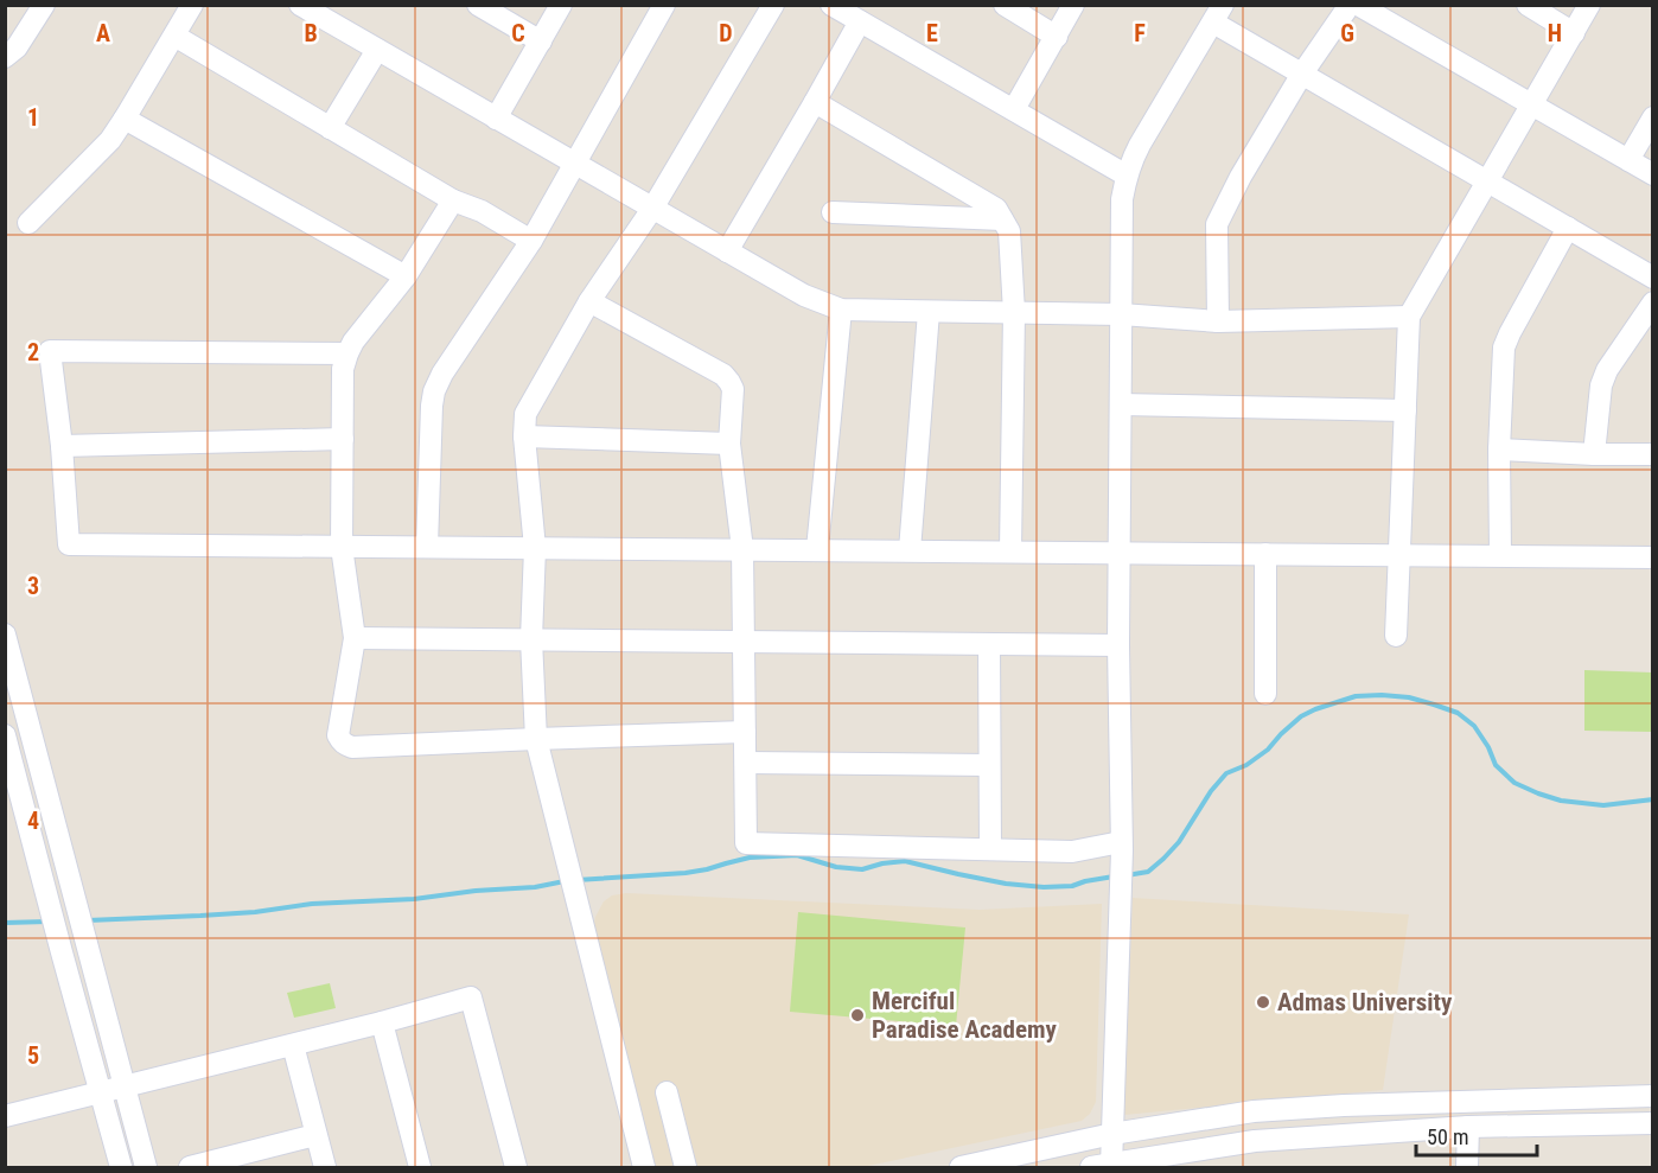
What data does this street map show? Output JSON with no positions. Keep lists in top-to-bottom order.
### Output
{
  "places": ["Admas University", "Merciful Paradise Academy"],
  "scale_bar": "50 m",
  "grid": {
    "columns": [
      "A",
      "B",
      "C",
      "D",
      "E",
      "F",
      "G",
      "H"
    ],
    "rows": [
      "1",
      "2",
      "3",
      "4",
      "5"
    ]
  }
}
